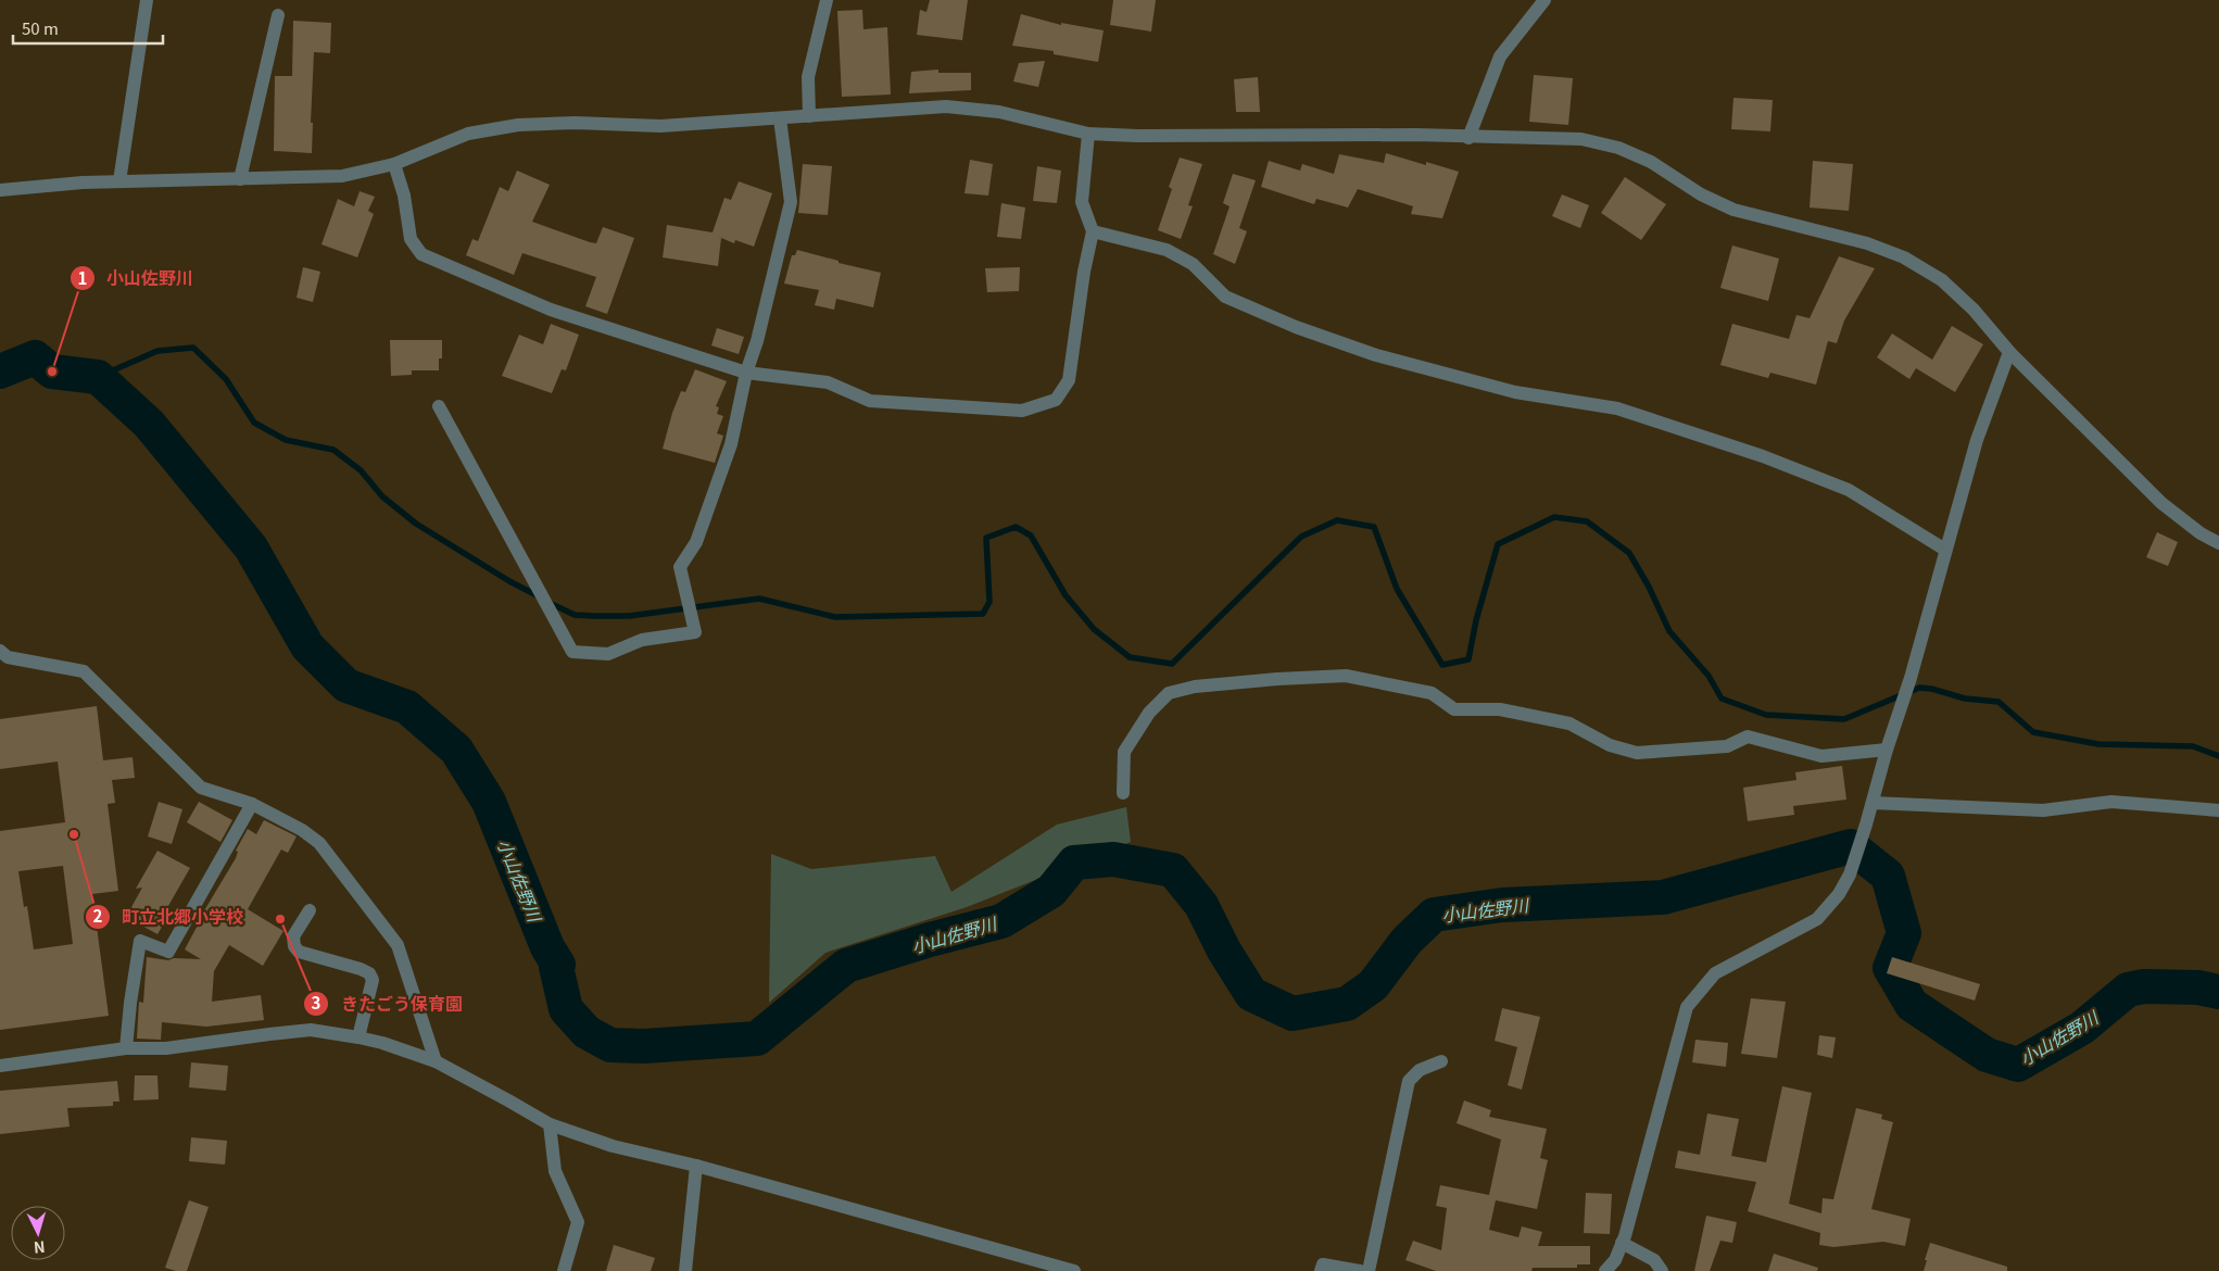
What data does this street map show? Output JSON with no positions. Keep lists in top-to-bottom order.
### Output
{
  "water": ["小山佐野川"],
  "places": ["小山佐野川", "町立北郷小学校", "きたごう保育園"],
  "scale_bar": "50 m",
  "north": "bottom"
}
